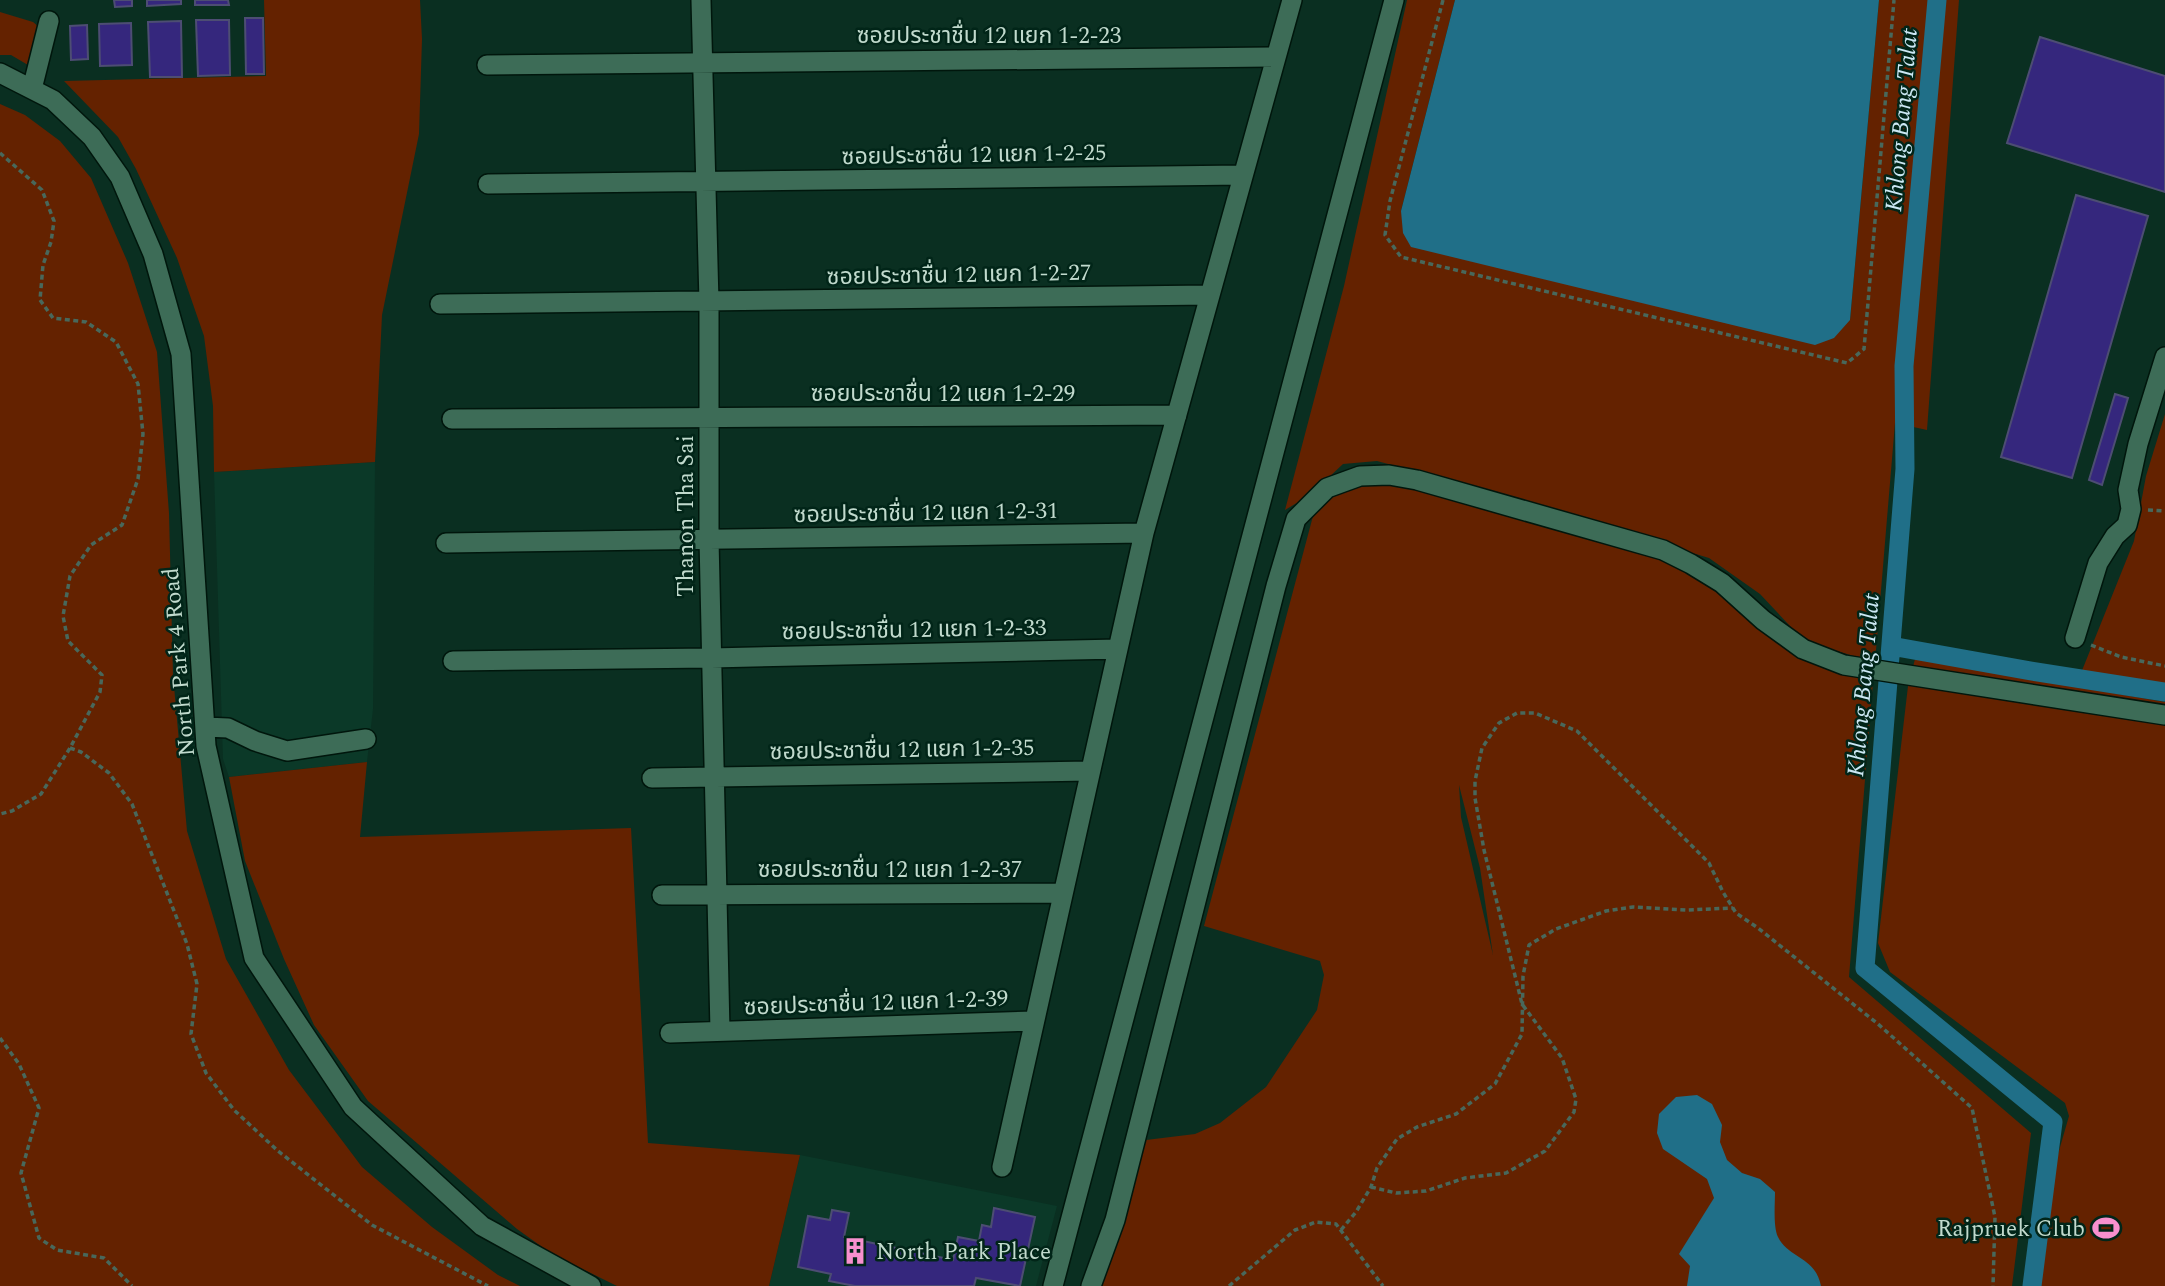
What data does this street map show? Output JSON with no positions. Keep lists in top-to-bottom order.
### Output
{
  "streets": {
    "street": [
      "ซอยประชาชื่น 12 แยก 1-2-23",
      "ซอยประชาชื่น 12 แยก 1-2-25",
      "ซอยประชาชื่น 12 แยก 1-2-27",
      "ซอยประชาชื่น 12 แยก 1-2-29",
      "ซอยประชาชื่น 12 แยก 1-2-31",
      "Thanon Tha Sai",
      "ซอยประชาชื่น 12 แยก 1-2-33",
      "North Park 4 Road",
      "ซอยประชาชื่น 12 แยก 1-2-35",
      "ซอยประชาชื่น 12 แยก 1-2-37",
      "ซอยประชาชื่น 12 แยก 1-2-39"
    ]
  },
  "crossings": [
    ["ซอยประชาชื่น 12 แยก 1-2-23", "Thanon Tha Sai"],
    ["ซอยประชาชื่น 12 แยก 1-2-25", "Thanon Tha Sai"],
    ["ซอยประชาชื่น 12 แยก 1-2-27", "Thanon Tha Sai"],
    ["ซอยประชาชื่น 12 แยก 1-2-29", "Thanon Tha Sai"],
    ["ซอยประชาชื่น 12 แยก 1-2-31", "Thanon Tha Sai"],
    ["Thanon Tha Sai", "ซอยประชาชื่น 12 แยก 1-2-33"],
    ["Thanon Tha Sai", "ซอยประชาชื่น 12 แยก 1-2-35"],
    ["Thanon Tha Sai", "ซอยประชาชื่น 12 แยก 1-2-37"],
    ["Thanon Tha Sai", "ซอยประชาชื่น 12 แยก 1-2-39"]
  ],
  "water": ["Khlong Bang Talat"],
  "places": {
    "sports": ["Rajpruek Club"],
    "building": ["North Park Place"]
  }
}
